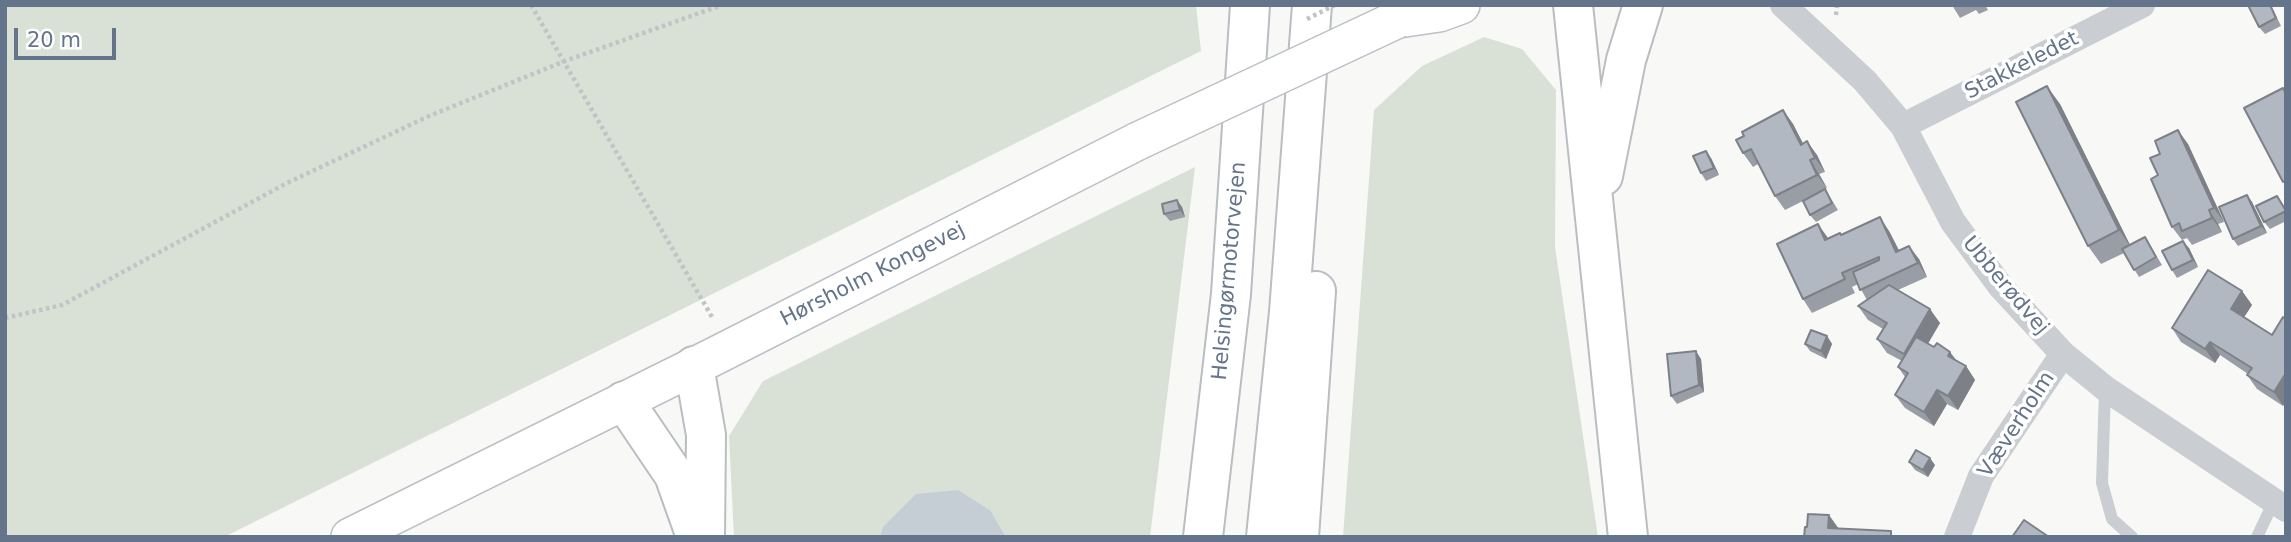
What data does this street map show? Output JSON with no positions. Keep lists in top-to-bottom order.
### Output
{
  "streets": {
    "highway": ["Helsingørmotorvejen"],
    "main road": ["Hørsholm Kongevej"],
    "street": ["Stakkeledet", "Ubberødvej", "Væverholm"]
  },
  "crossings": [
    ["Stakkeledet", "Ubberødvej"],
    ["Ubberødvej", "Væverholm"]
  ],
  "scale_bar": "20 m"
}
